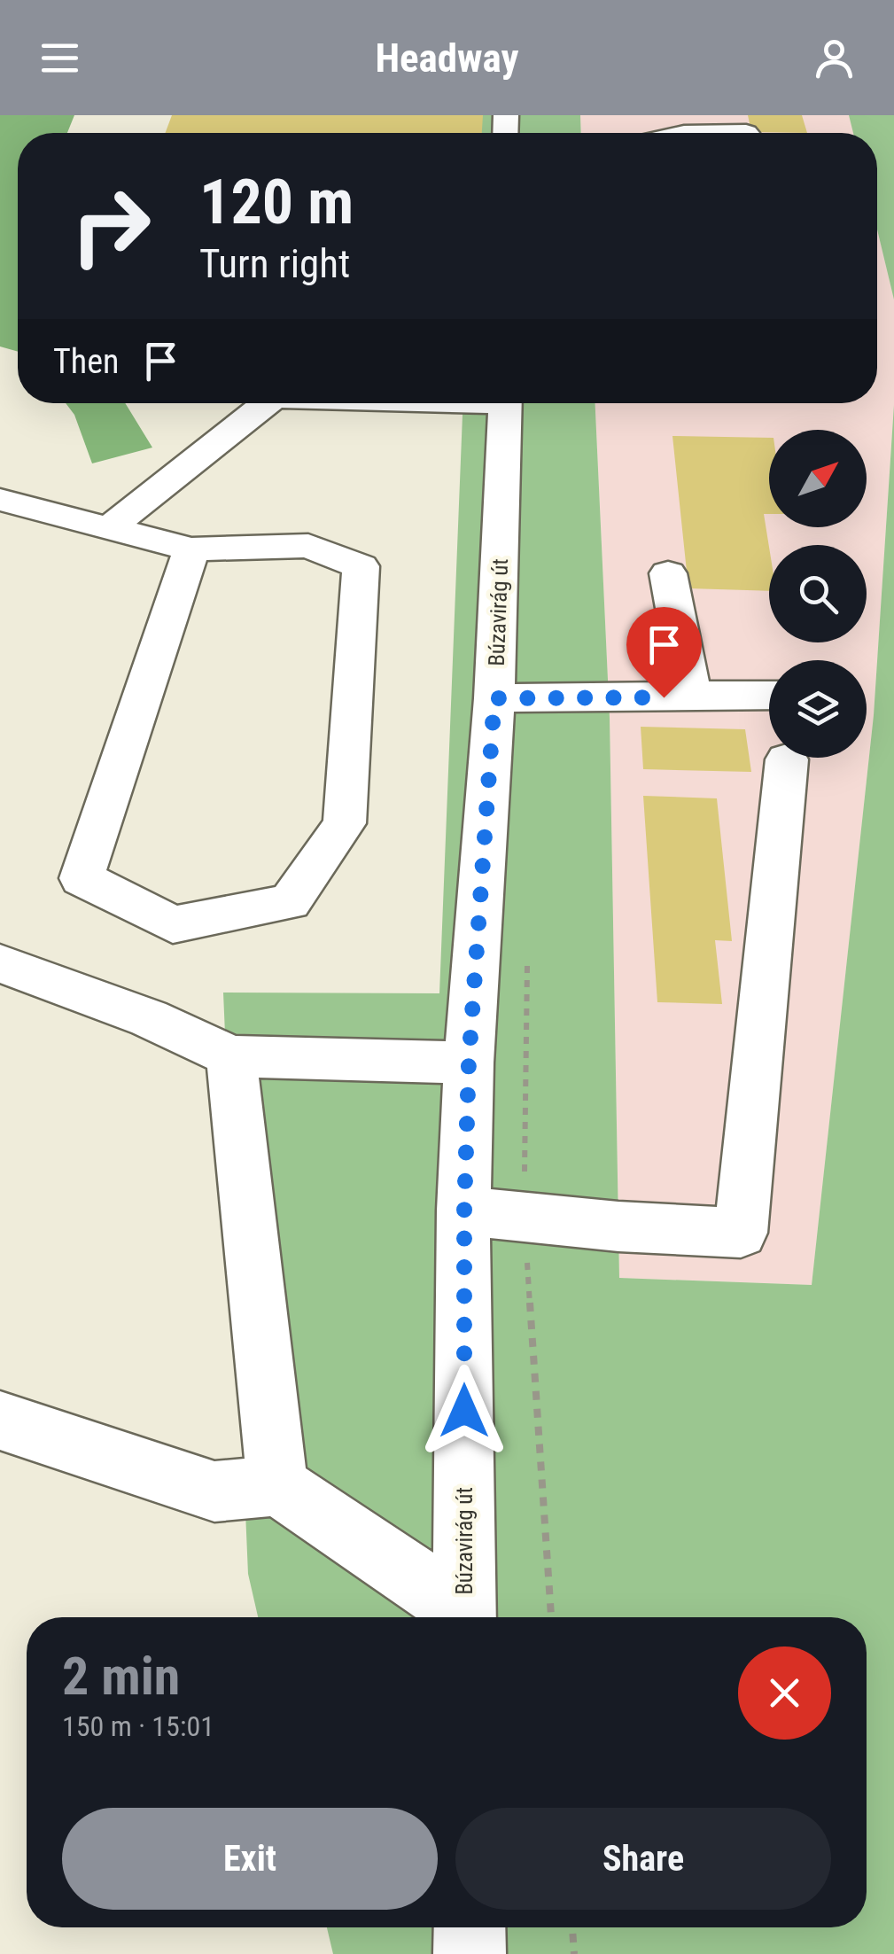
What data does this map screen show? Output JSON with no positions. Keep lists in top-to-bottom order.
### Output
{
  "streets": {
    "street": ["Búzavirág út"]
  },
  "north": "top right",
  "page": {
    "header": "Headway",
    "turn": ["120 m", "Turn right"],
    "then": "Then",
    "heading": ["2 min", "150 m · 15:01"],
    "buttons": ["Exit", "Share"]
  }
}
